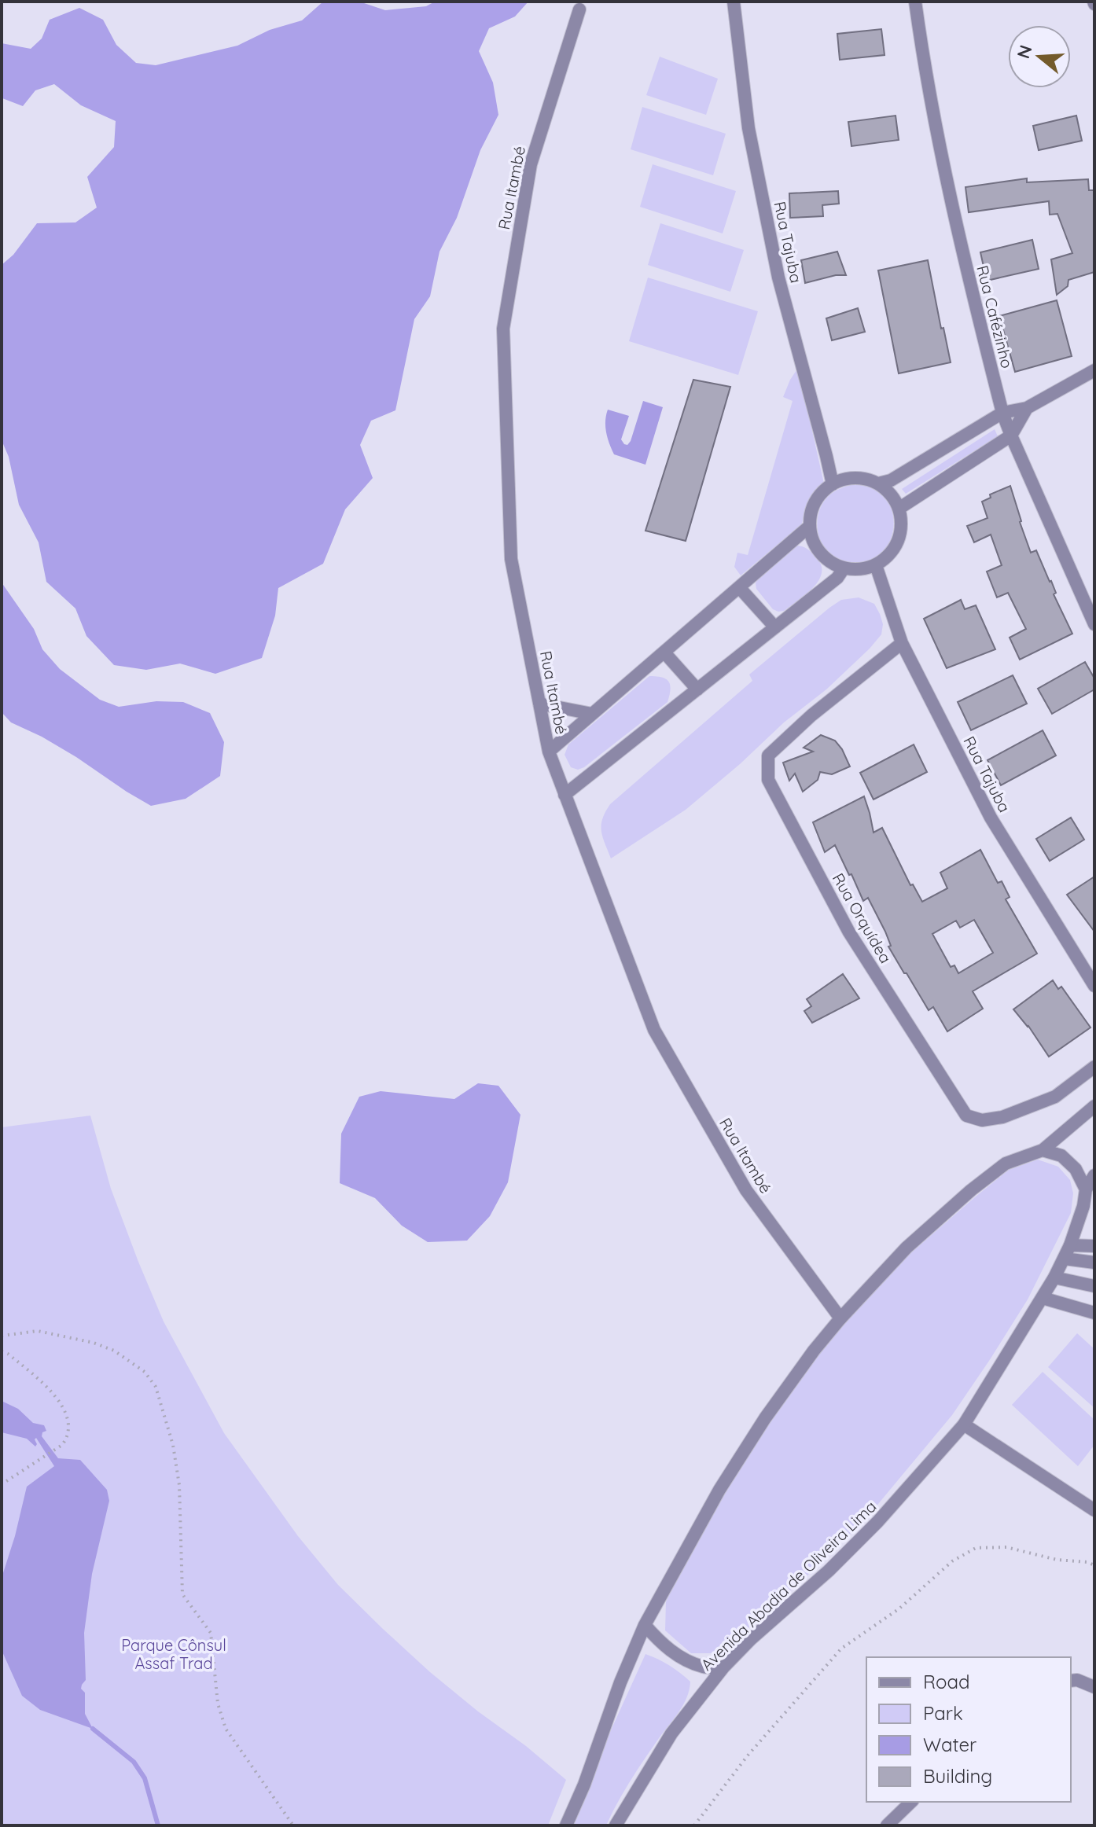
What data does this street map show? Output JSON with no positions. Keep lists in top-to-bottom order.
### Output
{
  "streets": {
    "street": [
      "Rua Itambé",
      "Rua Tajuba",
      "Rua Cafézinho",
      "Rua Orquídea",
      "Avenida Abadia de Oliveira Lima"
    ]
  },
  "crossings": [
    ["Rua Tajuba", "Rua Orquídea"]
  ],
  "parks": ["Parque Cônsul Assaf Trad"],
  "legend": [
    "Road",
    "Park",
    "Water",
    "Building"
  ],
  "north": "left"
}
